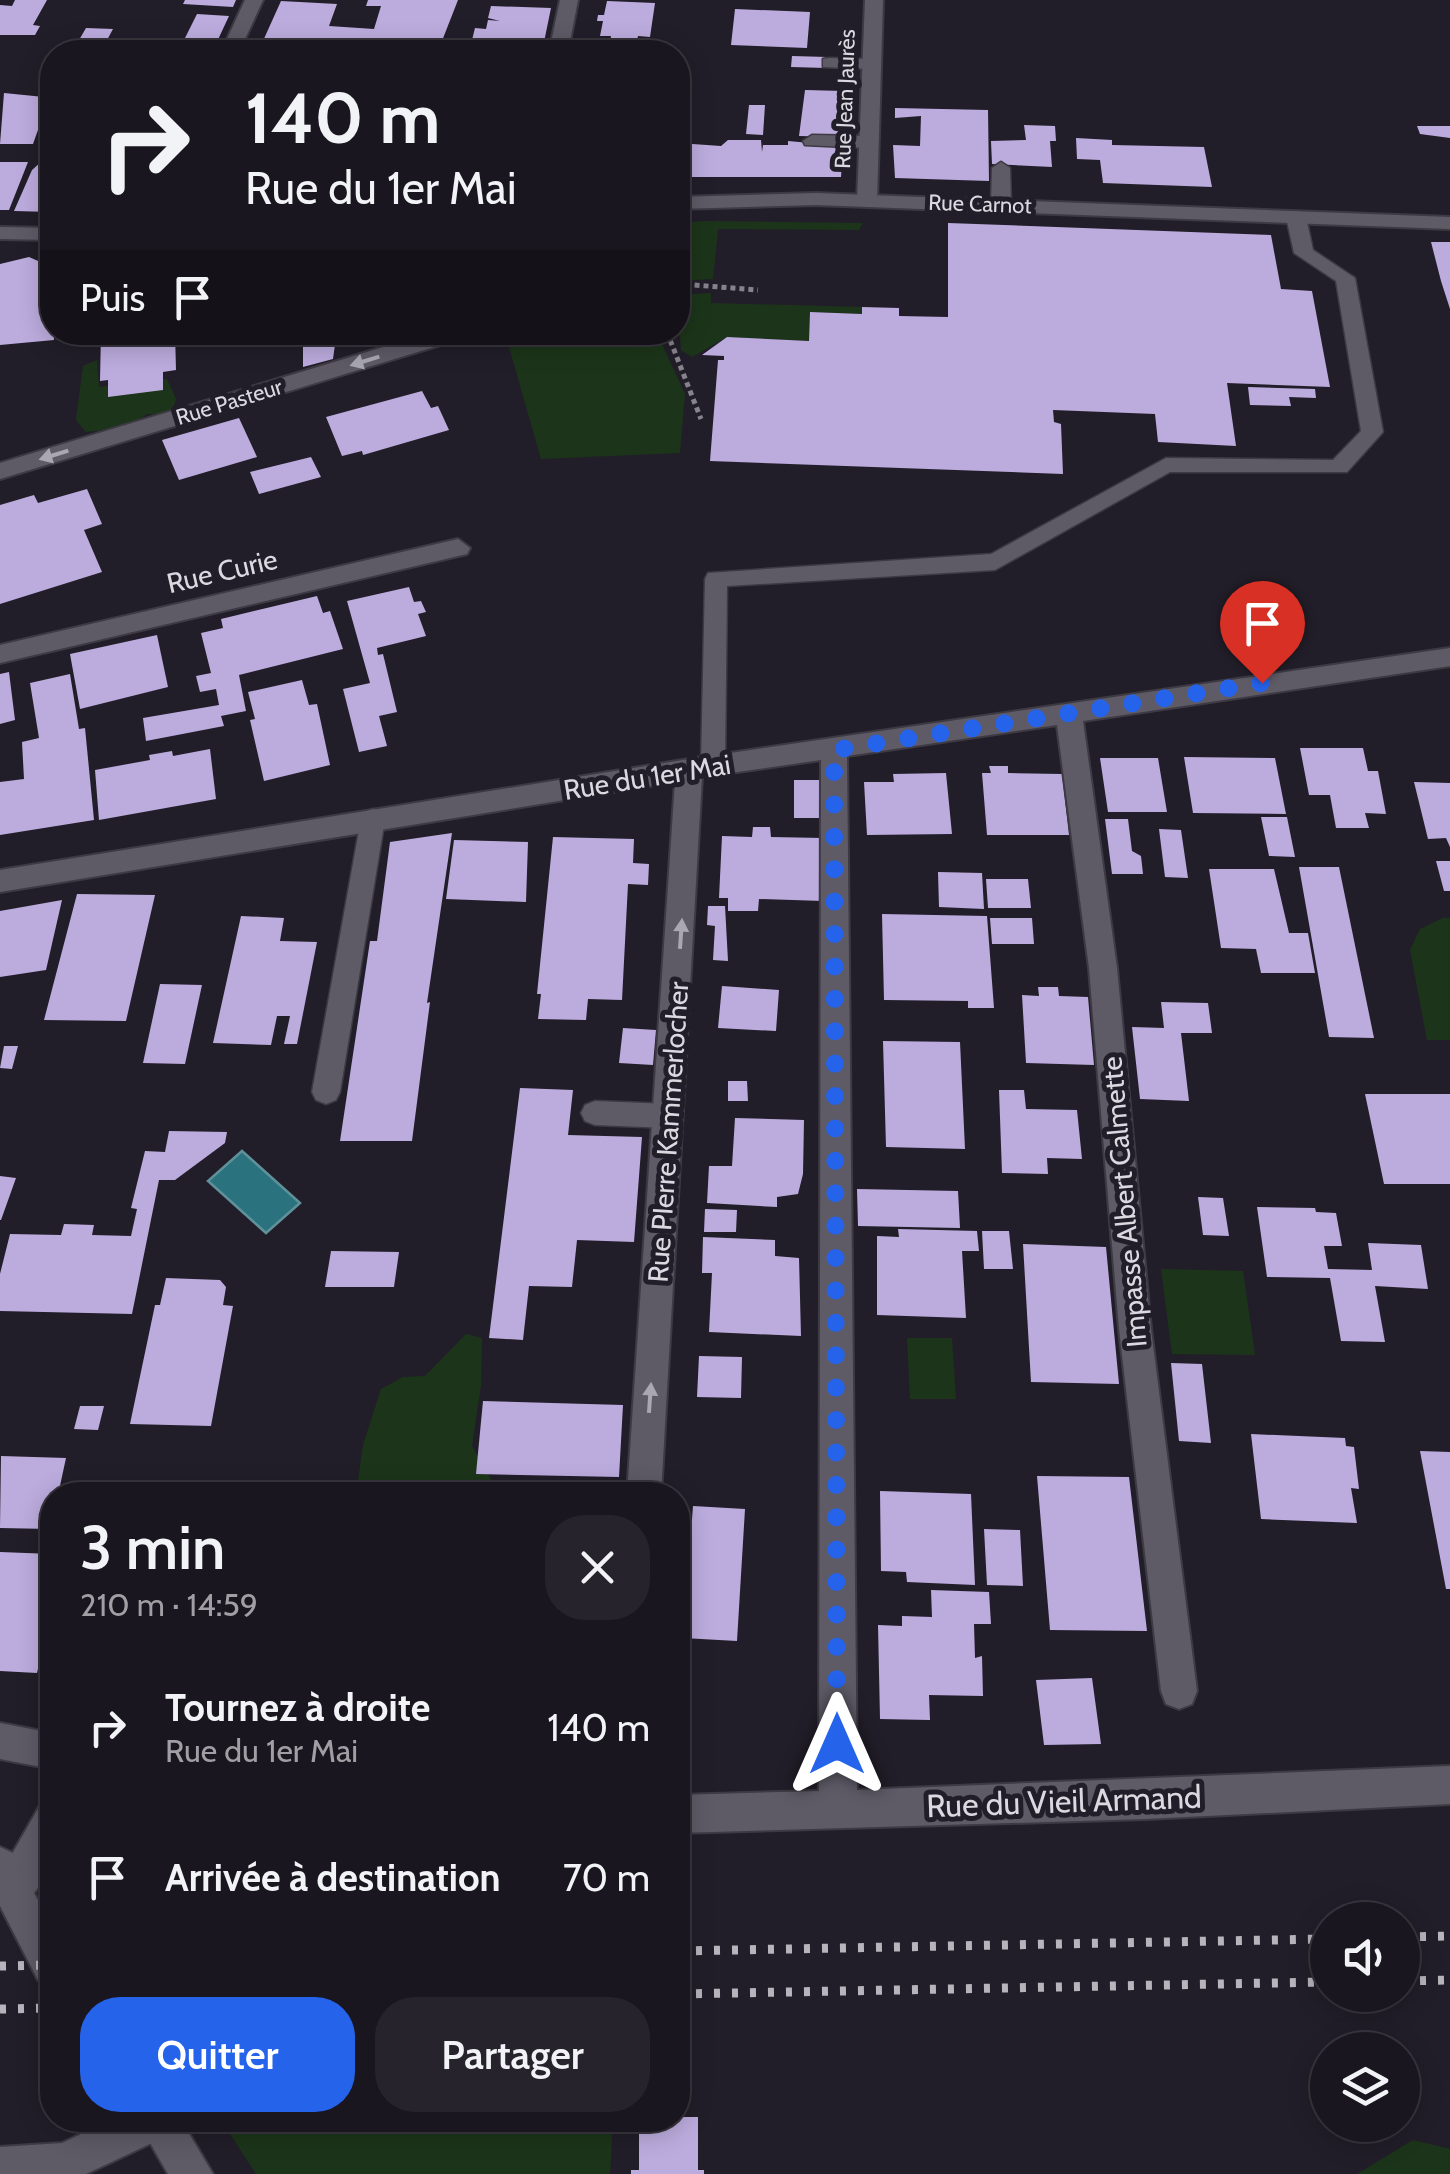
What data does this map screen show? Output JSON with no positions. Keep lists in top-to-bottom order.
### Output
{
  "streets": {
    "street": [
      "Rue Jean Jaurès",
      "Rue Carnot",
      "Rue Pasteur",
      "Rue Curie",
      "Rue du 1er Mai",
      "Rue PIerre Kammerlocher",
      "Impasse Albert Calmette",
      "Rue du Vieil Armand"
    ]
  },
  "crossings": [
    ["Rue Jean Jaurès", "Rue Carnot"],
    ["Rue du 1er Mai", "Rue PIerre Kammerlocher"],
    ["Rue du 1er Mai", "Impasse Albert Calmette"]
  ],
  "one_way": ["Rue Pasteur"],
  "page": {
    "turn": ["140 m", "Rue du 1er Mai"],
    "then": "Puis",
    "heading": ["3 min", "210 m · 14:59"],
    "list": [
      {
        "name": "Tournez à droite",
        "note": "Rue du 1er Mai",
        "value": "140 m"
      },
      {
        "name": "Arrivée à destination",
        "value": "70 m"
      }
    ],
    "buttons": ["Quitter", "Partager"]
  }
}
